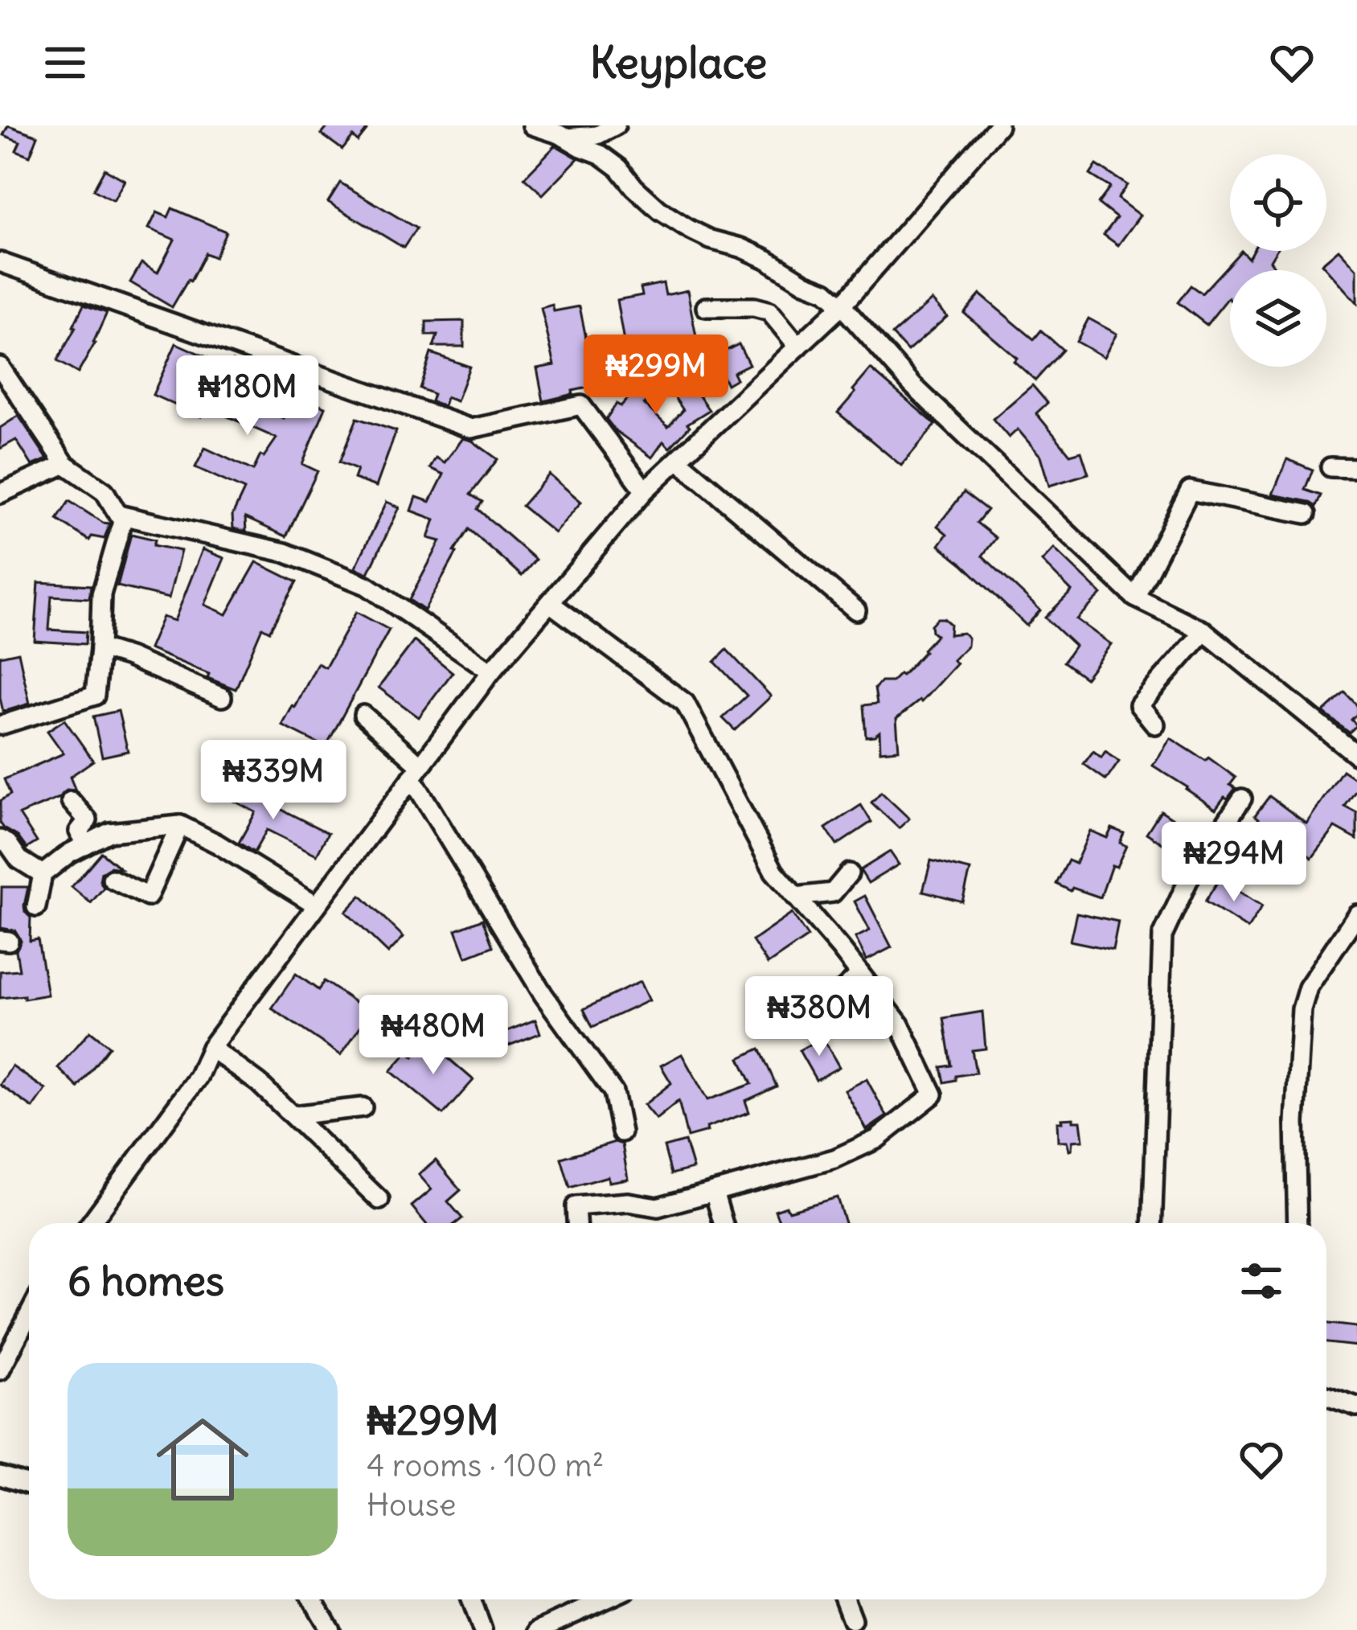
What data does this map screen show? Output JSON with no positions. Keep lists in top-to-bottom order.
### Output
{
  "page": {
    "header": "Keyplace",
    "price": [
      "₦299M",
      "₦180M",
      "₦339M",
      "₦294M",
      "₦380M",
      "₦480M"
    ],
    "heading": "6 homes",
    "list": [
      {
        "name": "₦299M",
        "note": "4 rooms · 100 m² · House"
      }
    ]
  }
}
